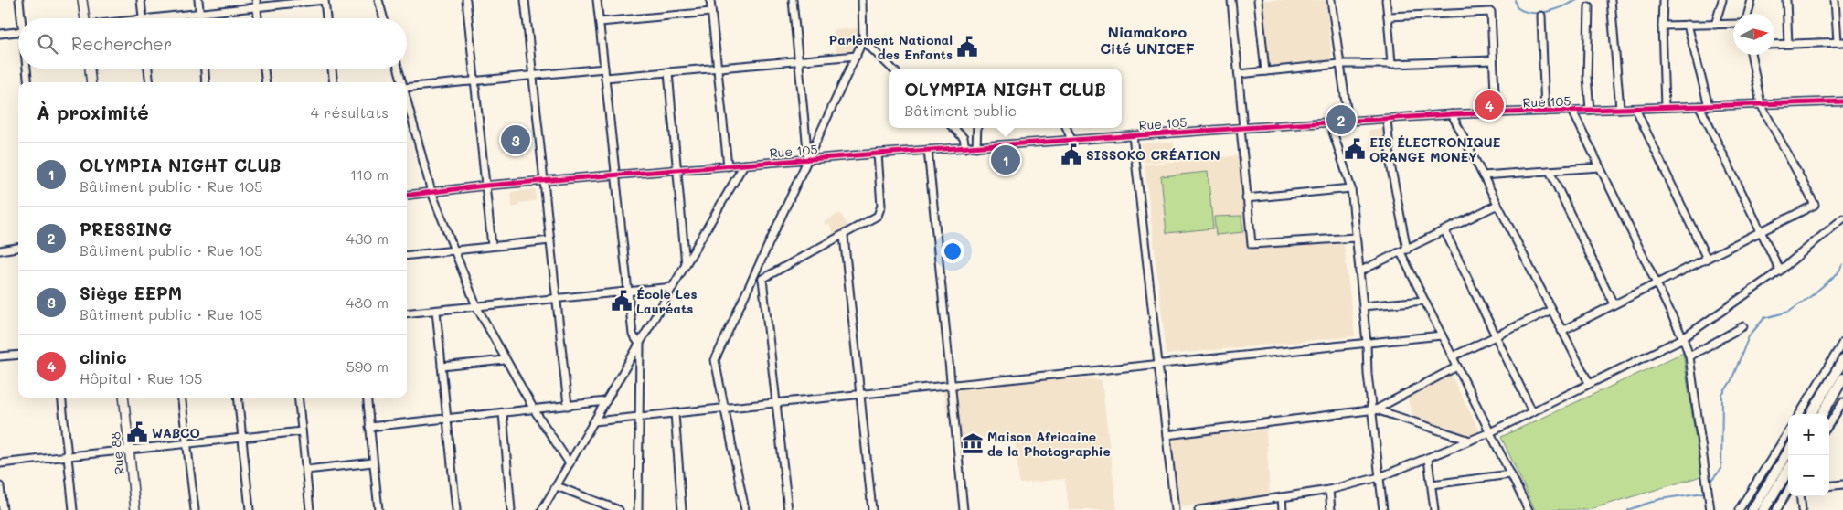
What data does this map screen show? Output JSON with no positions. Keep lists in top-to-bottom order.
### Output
{
  "streets": {
    "main road": ["Rue 88"],
    "street": ["Rue 105"]
  },
  "districts": ["Niamakoro Cité UNICEF"],
  "places": {
    "public building": [
      "Parlement National des Enfants",
      "EIS ÉLECTRONIQUE ORANGE MONEY",
      "SISSOKO CRÉATION",
      "École Les Lauréats",
      "WABCO"
    ],
    "museum": ["Maison Africaine de la Photographie"]
  },
  "north": "right",
  "page": {
    "search": "Rechercher",
    "popup": ["OLYMPIA NIGHT CLUB", "Bâtiment public"],
    "heading": ["À proximité", "4 résultats"],
    "pins": [
      "4",
      "2",
      "3",
      "1"
    ],
    "list": [
      {
        "mark": "1",
        "name": "OLYMPIA NIGHT CLUB",
        "note": "Bâtiment public · Rue 105",
        "value": "110 m"
      },
      {
        "mark": "2",
        "name": "PRESSING",
        "note": "Bâtiment public · Rue 105",
        "value": "430 m"
      },
      {
        "mark": "3",
        "name": "Siège EEPM",
        "note": "Bâtiment public · Rue 105",
        "value": "480 m"
      },
      {
        "mark": "4",
        "name": "clinic",
        "note": "Hôpital · Rue 105",
        "value": "590 m"
      }
    ],
    "map_buttons": ["+", "−"]
  }
}
